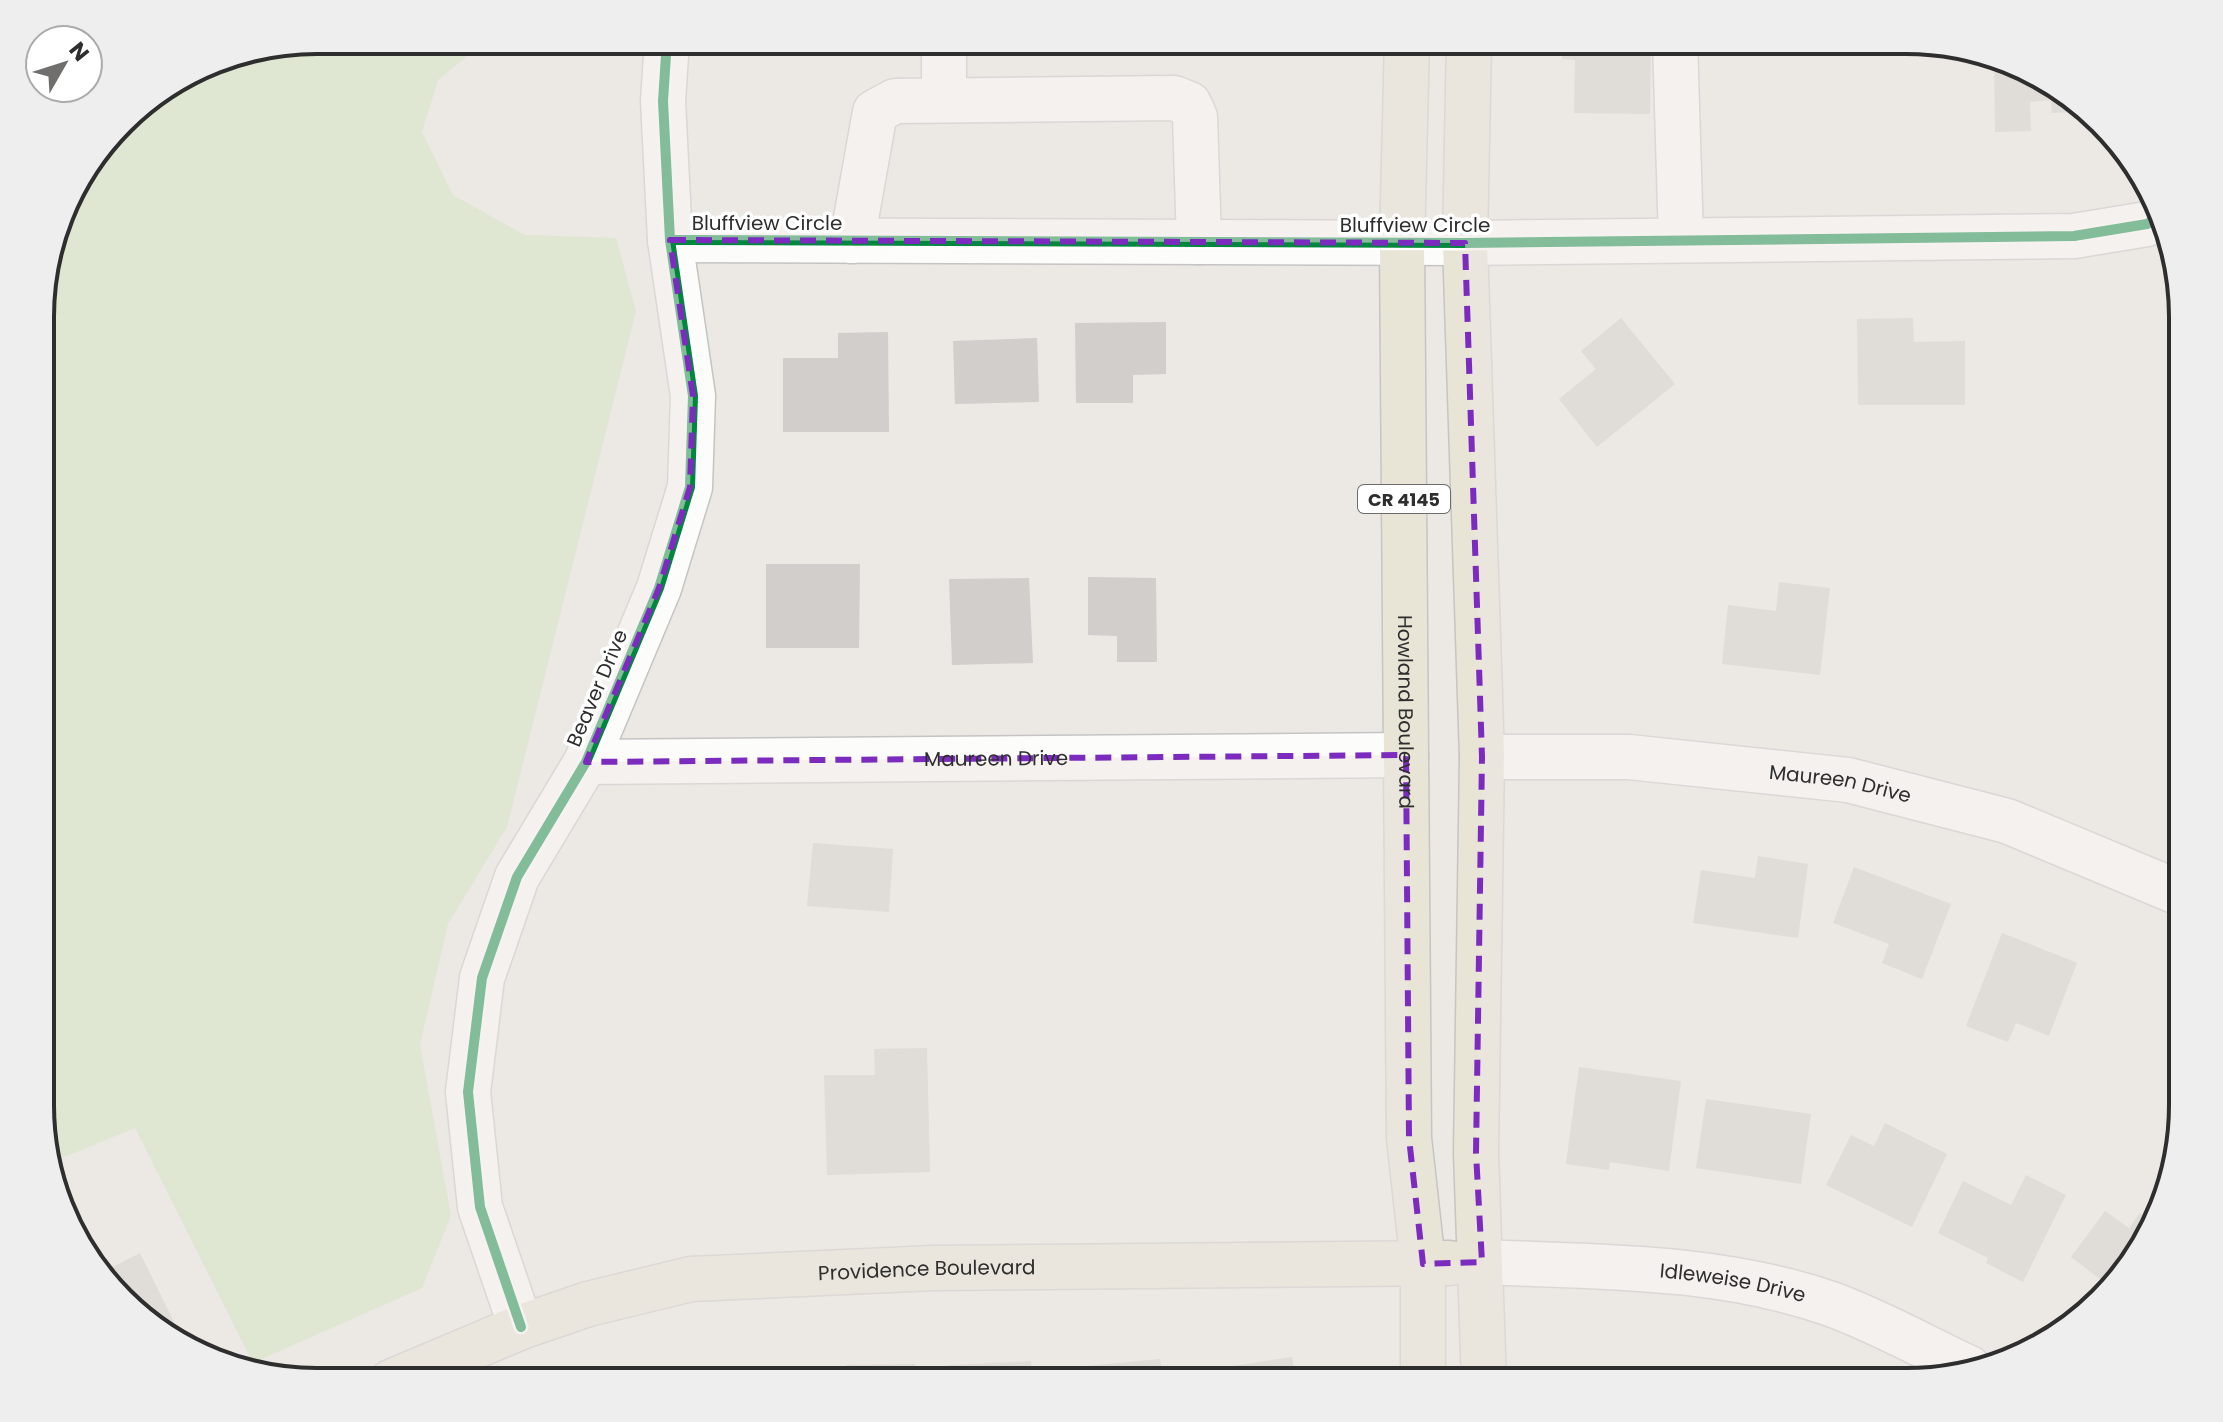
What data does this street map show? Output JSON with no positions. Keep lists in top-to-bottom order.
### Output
{
  "streets": {
    "main road": ["CR 4145", "Howland Boulevard", "Providence Boulevard"],
    "street": [
      "Bluffview Circle",
      "Beaver Drive",
      "Maureen Drive",
      "Idleweise Drive"
    ]
  },
  "crossings": [
    ["Bluffview Circle", "CR 4145"],
    ["Bluffview Circle", "Beaver Drive"],
    ["Bluffview Circle", "Howland Boulevard"],
    ["CR 4145", "Maureen Drive"],
    ["CR 4145", "Providence Boulevard"],
    ["CR 4145", "Idleweise Drive"],
    ["Beaver Drive", "Maureen Drive"],
    ["Beaver Drive", "Providence Boulevard"],
    ["Howland Boulevard", "Maureen Drive"],
    ["Howland Boulevard", "Providence Boulevard"],
    ["Providence Boulevard", "Idleweise Drive"]
  ],
  "north": "top right"
}
